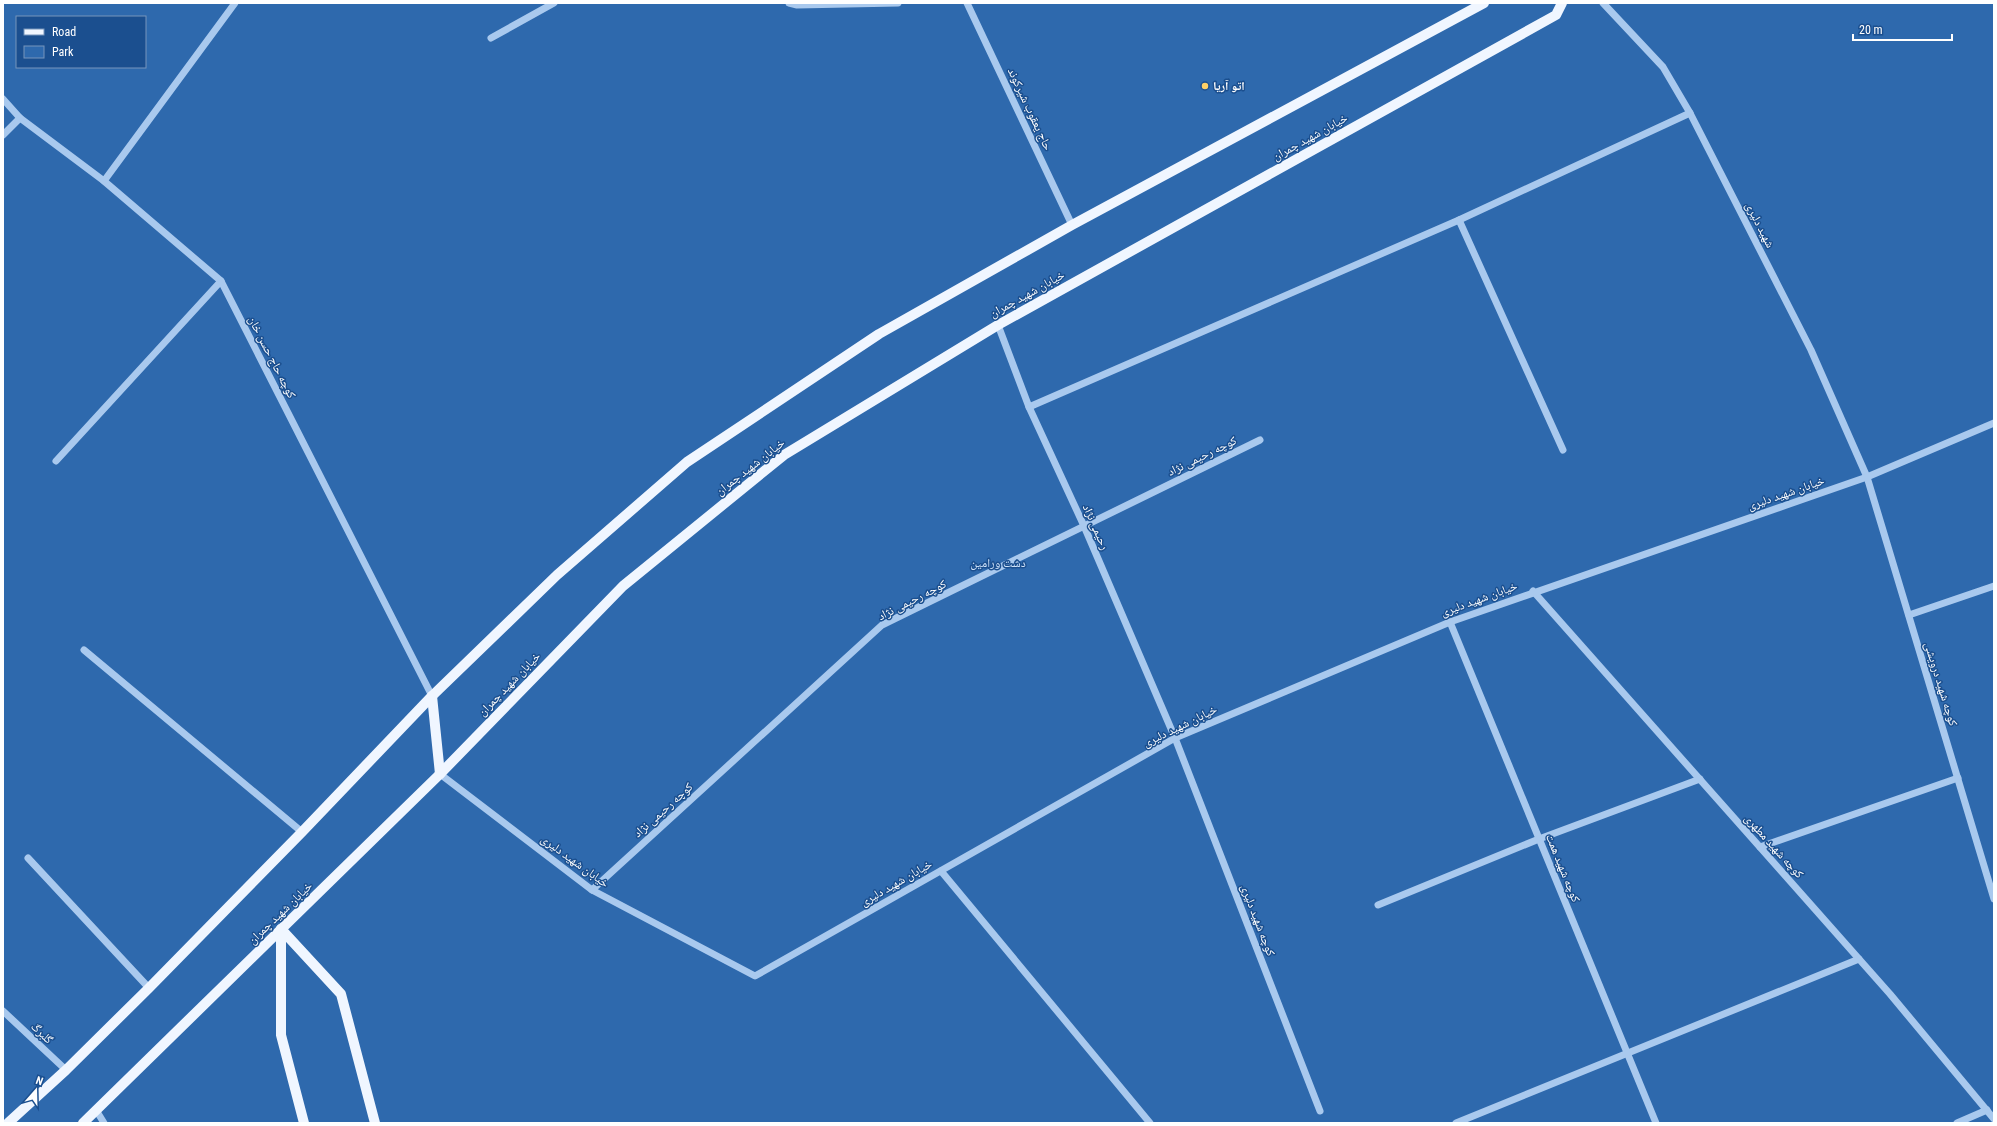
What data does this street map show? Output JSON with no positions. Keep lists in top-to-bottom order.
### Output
{
  "streets": {
    "main road": ["خیابان شهید چمران"],
    "street": [
      "حاج یعقوب شیرکوند",
      "شهید دلیری",
      "کوچه حاج حسن خان",
      "کوچه رحیمی نژاد",
      "خیابان شهید دلیری",
      "رحیمی نژاد",
      "کوچه شهید درویشی",
      "کوچه شهید مطهری",
      "کوچه شهید همت",
      "کوچه شهید دلیری",
      "گلبرگ"
    ]
  },
  "crossings": [
    ["خیابان شهید چمران", "خیابان شهید دلیری"],
    ["خیابان شهید چمران", "رحیمی نژاد"],
    ["شهید دلیری", "خیابان شهید دلیری"],
    ["شهید دلیری", "کوچه شهید درویشی"],
    ["کوچه رحیمی نژاد", "خیابان شهید دلیری"],
    ["کوچه رحیمی نژاد", "رحیمی نژاد"],
    ["خیابان شهید دلیری", "رحیمی نژاد"],
    ["خیابان شهید دلیری", "کوچه شهید درویشی"],
    ["خیابان شهید دلیری", "کوچه شهید مطهری"],
    ["خیابان شهید دلیری", "کوچه شهید همت"],
    ["خیابان شهید دلیری", "کوچه شهید دلیری"],
    ["رحیمی نژاد", "کوچه شهید دلیری"]
  ],
  "parks": ["دشت ورامین"],
  "places": ["اتو آریا"],
  "legend": ["Road", "Park"],
  "scale_bar": "20 m",
  "north": "top"
}
